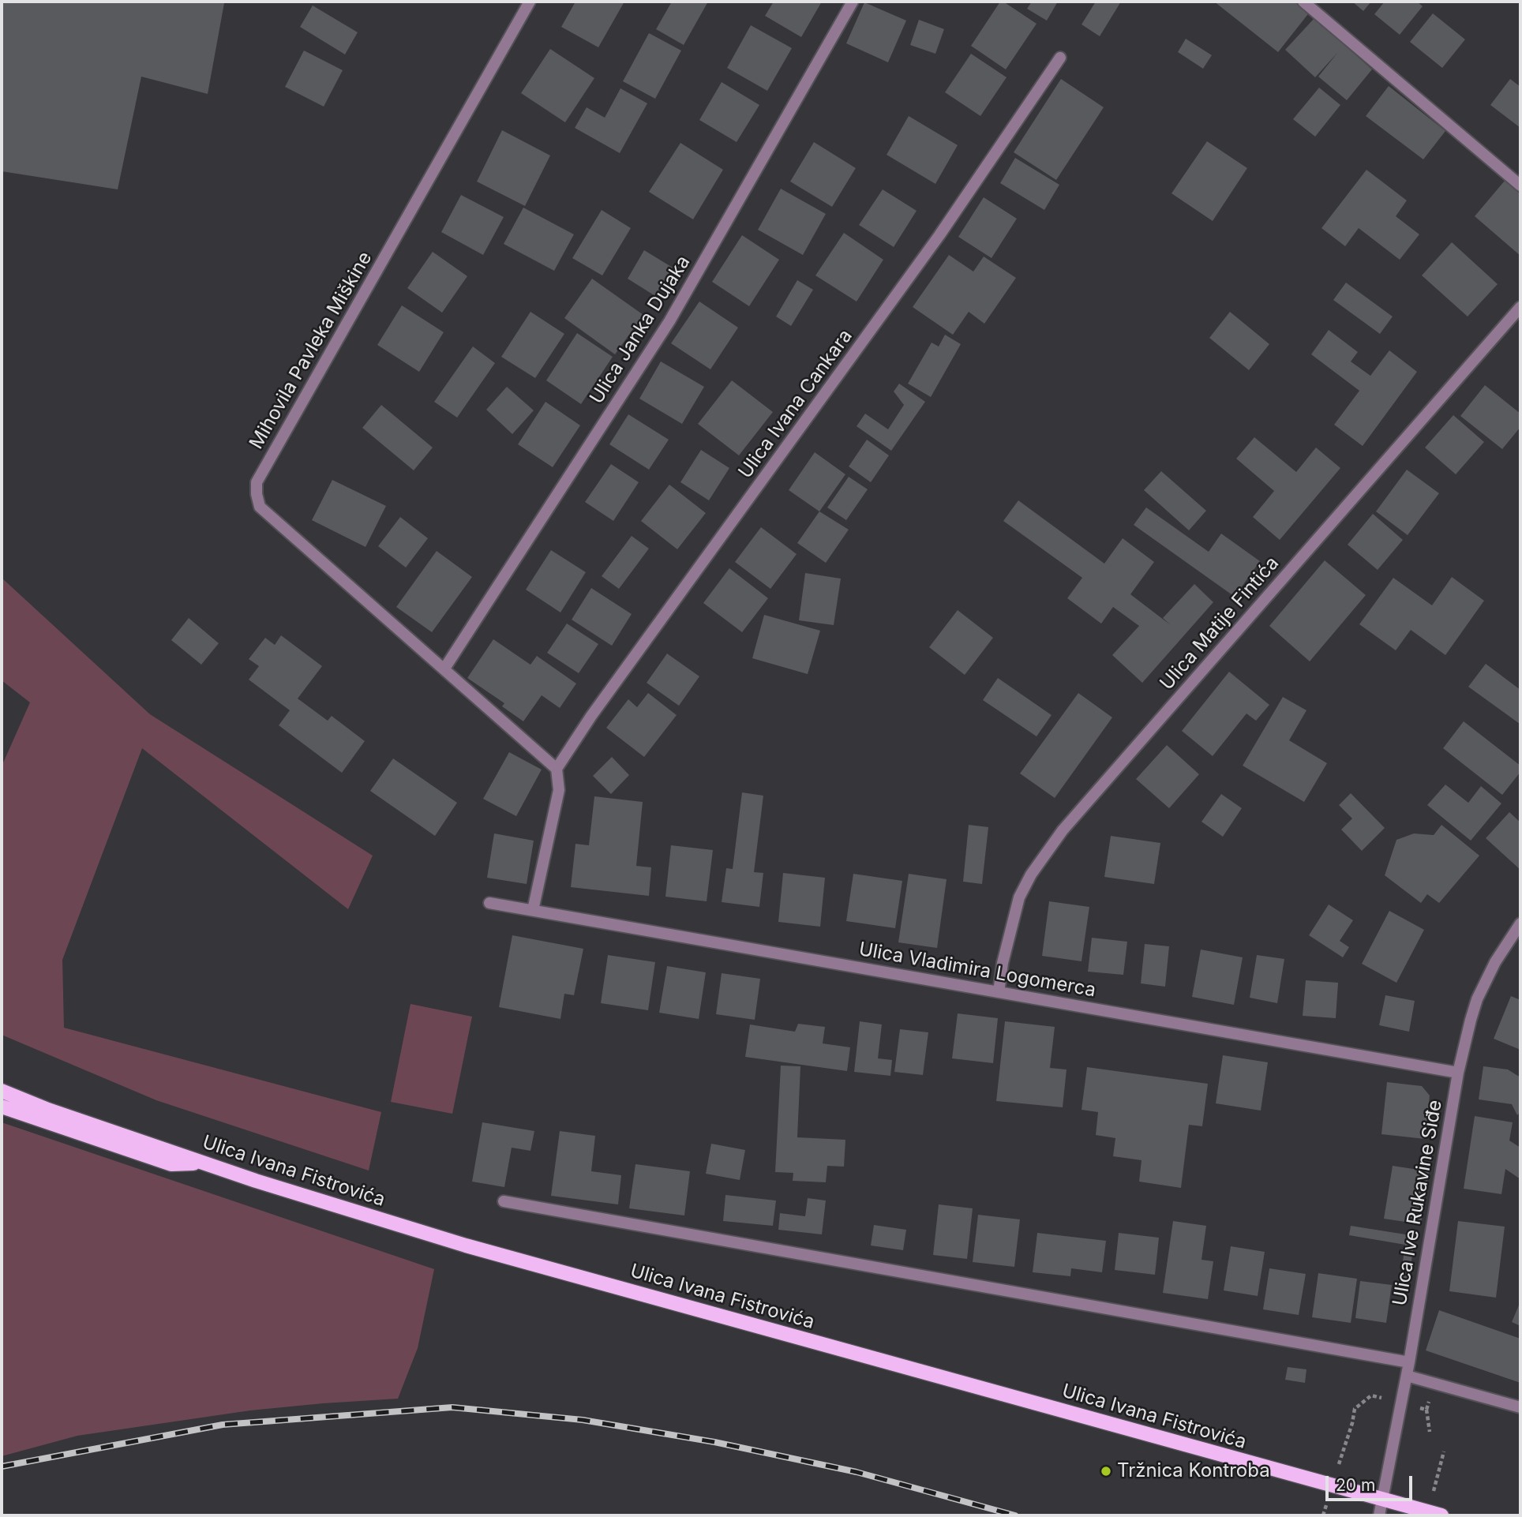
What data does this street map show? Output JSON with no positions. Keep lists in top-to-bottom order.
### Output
{
  "streets": {
    "main road": ["Ulica Ivana Fistrovića"],
    "street": [
      "Ulica Janka Dujaka",
      "Mihovila Pavleka Miškine",
      "Ulica Ivana Cankara",
      "Ulica Matije Fintića",
      "Ulica Vladimira Logomerca",
      "Ulica Ive Rukavine Siđe"
    ]
  },
  "crossings": [
    ["Ulica Janka Dujaka", "Mihovila Pavleka Miškine"],
    ["Mihovila Pavleka Miškine", "Ulica Ivana Cankara"],
    ["Ulica Matije Fintića", "Ulica Vladimira Logomerca"],
    ["Ulica Vladimira Logomerca", "Ulica Ive Rukavine Siđe"],
    ["Ulica Ivana Fistrovića", "Ulica Ive Rukavine Siđe"]
  ],
  "places": ["Tržnica Kontroba"],
  "scale_bar": "20 m"
}
